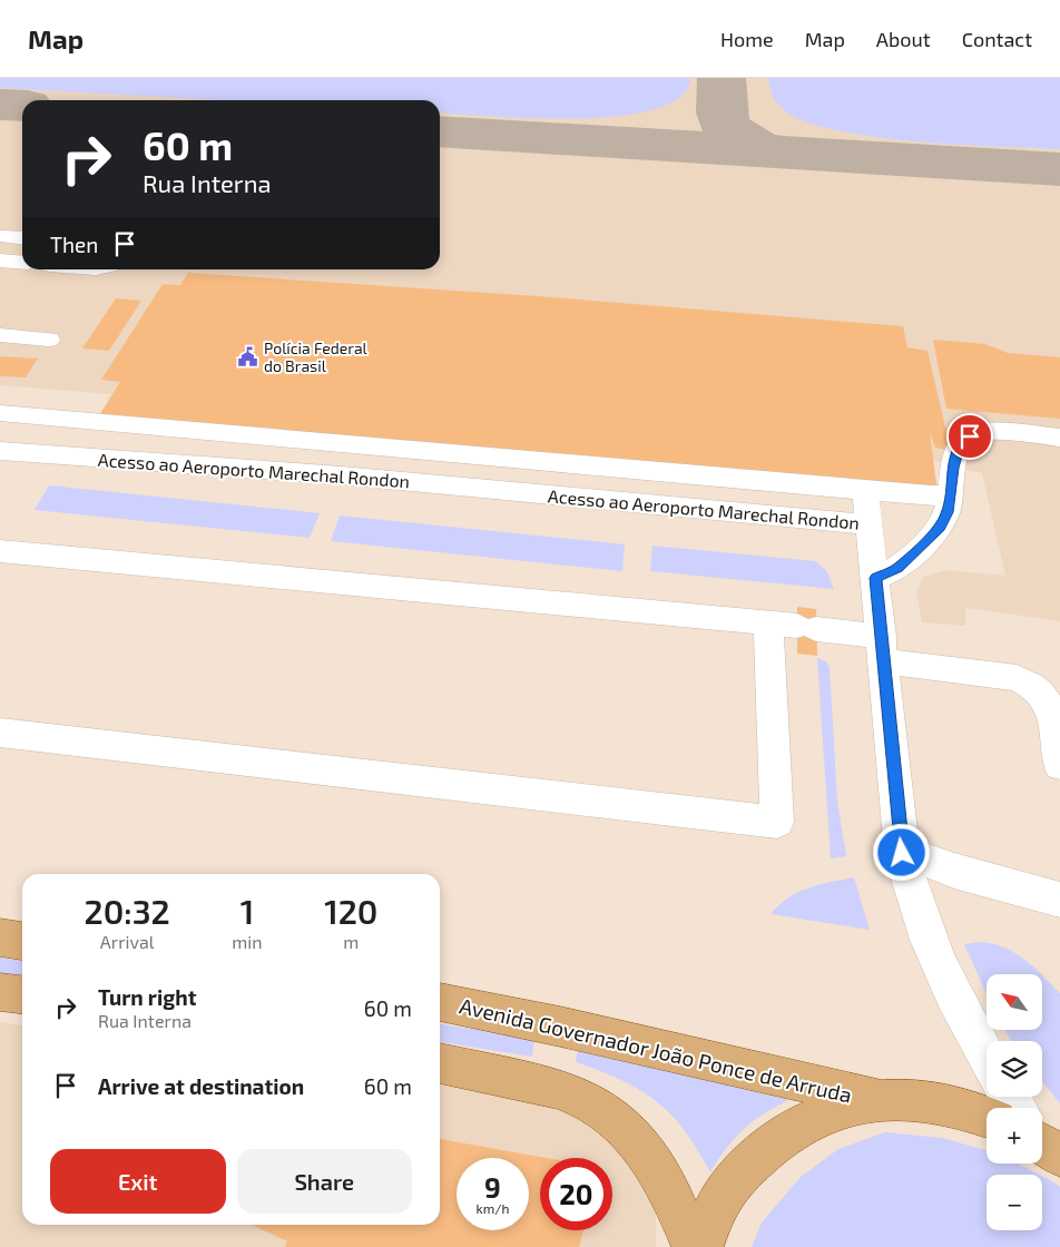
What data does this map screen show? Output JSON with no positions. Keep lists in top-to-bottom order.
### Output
{
  "streets": {
    "main road": ["Avenida Governador João Ponce de Arruda"],
    "lane": ["Acesso ao Aeroporto Marechal Rondon"]
  },
  "places": {
    "public building": ["Polícia Federal do Brasil"]
  },
  "north": "top left",
  "page": {
    "header": "Map",
    "nav": [
      "Home",
      "Map",
      "About",
      "Contact"
    ],
    "turn": ["60 m", "Rua Interna"],
    "then": "Then",
    "eta": [
      "20:32",
      "Arrival",
      "1",
      "min",
      "120",
      "m"
    ],
    "list": [
      {
        "name": "Turn right",
        "note": "Rua Interna",
        "value": "60 m"
      },
      {
        "name": "Arrive at destination",
        "value": "60 m"
      }
    ],
    "map_buttons": ["+", "−"],
    "buttons": ["Exit", "Share"],
    "speed": "9 km/h",
    "limit": "20"
  }
}
